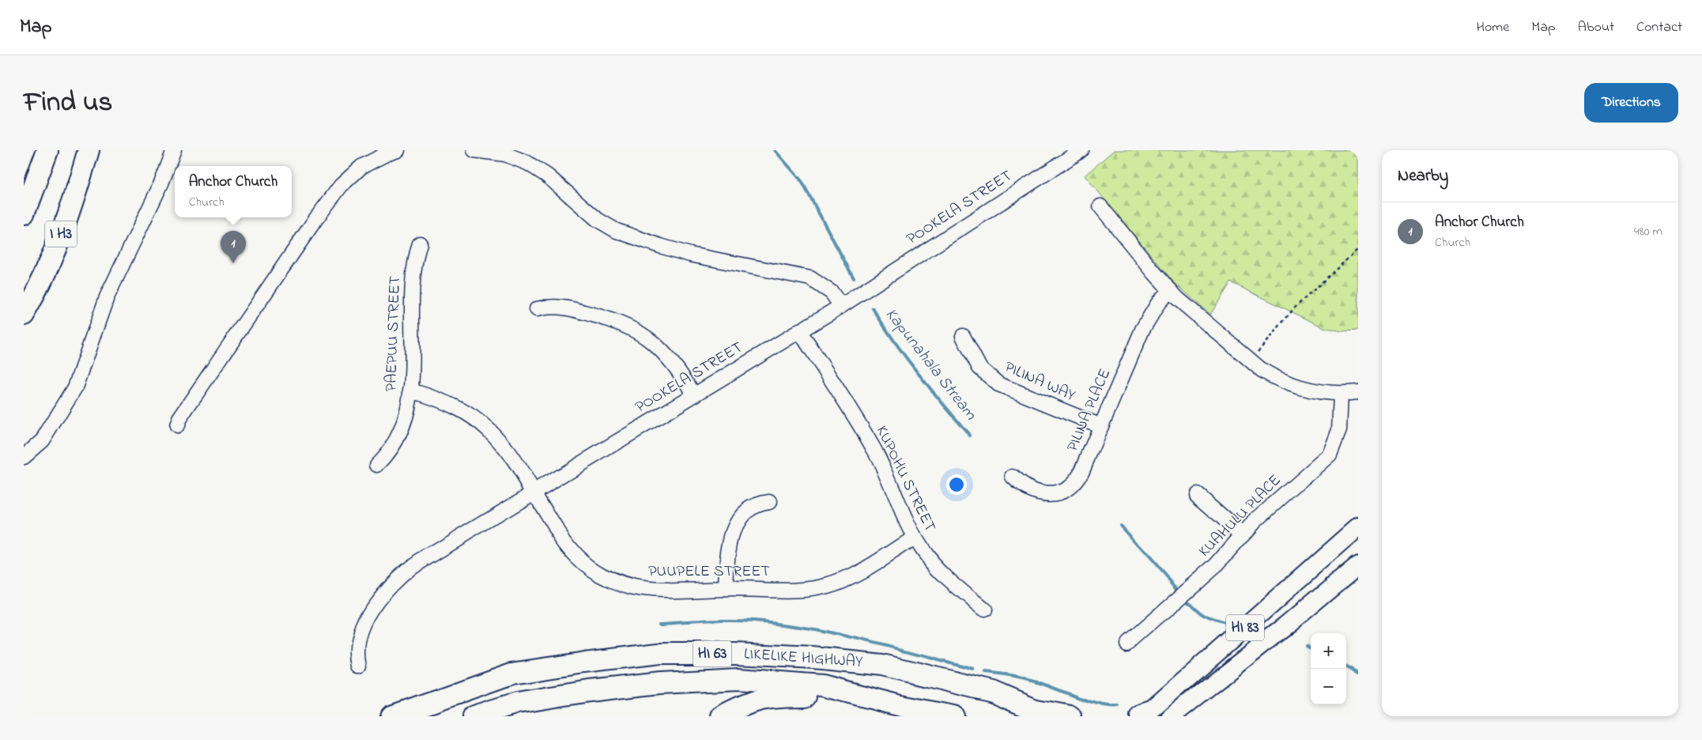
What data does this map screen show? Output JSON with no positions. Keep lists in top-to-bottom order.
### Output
{
  "streets": {
    "highway": ["I H3", "HI 63", "LIKELIKE HIGHWAY"],
    "main road": ["HI 83"],
    "street": [
      "POOKELA STREET",
      "PAEPUU STREET",
      "PILINA WAY",
      "PILINA PLACE",
      "KUPOHU STREET",
      "KUAHULU PLACE",
      "PUUPELE STREET"
    ]
  },
  "crossings": [
    ["POOKELA STREET", "KUPOHU STREET"],
    ["POOKELA STREET", "PUUPELE STREET"],
    ["PAEPUU STREET", "PUUPELE STREET"],
    ["PILINA WAY", "PILINA PLACE"],
    ["KUPOHU STREET", "PUUPELE STREET"]
  ],
  "water": ["Kapunahala Stream"],
  "page": {
    "header": "Map",
    "nav": [
      "Home",
      "Map",
      "About",
      "Contact"
    ],
    "title": "Find us",
    "buttons": "Directions",
    "heading": "Nearby",
    "popup": ["Anchor Church", "Church"],
    "list": [
      {
        "mark": "1",
        "name": "Anchor Church",
        "note": "Church",
        "value": "480 m"
      }
    ],
    "pins": "1",
    "map_buttons": ["+", "−"]
  }
}
